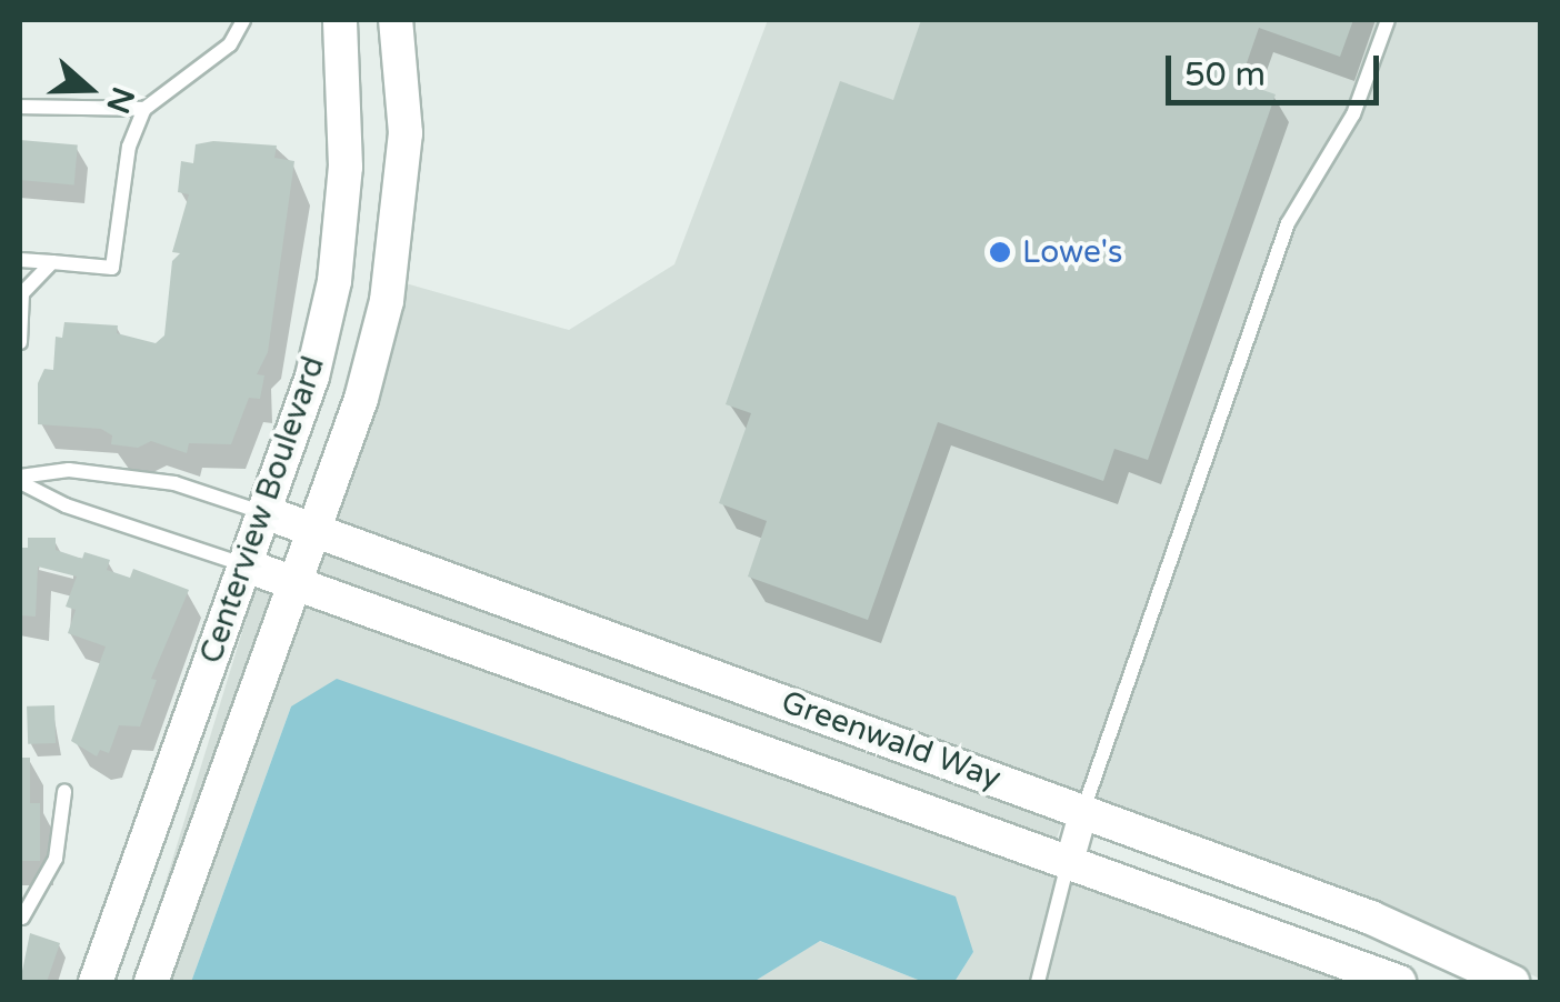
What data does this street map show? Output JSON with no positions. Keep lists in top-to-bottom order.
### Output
{
  "streets": {
    "street": ["Centerview Boulevard", "Greenwald Way"]
  },
  "crossings": [
    ["Centerview Boulevard", "Greenwald Way"]
  ],
  "places": ["Lowe's"],
  "scale_bar": "50 m",
  "north": "right"
}
